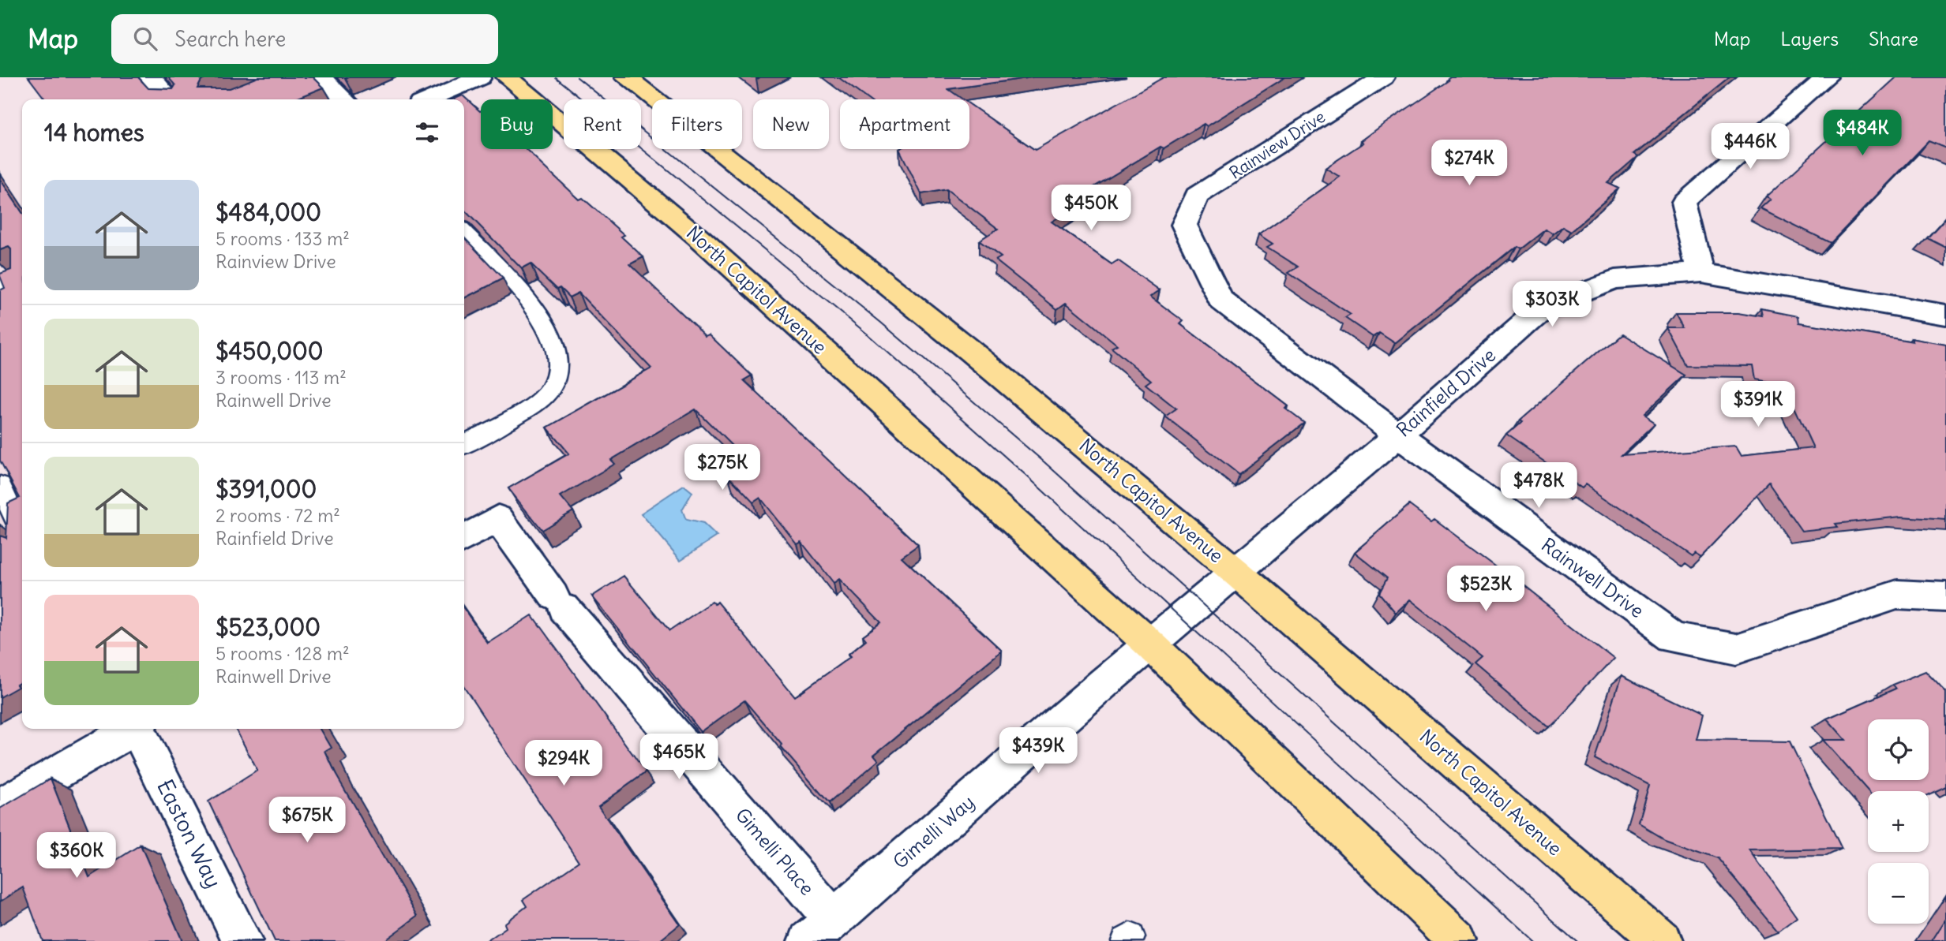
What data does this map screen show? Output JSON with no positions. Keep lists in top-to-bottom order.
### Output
{
  "streets": {
    "main road": ["North Capitol Avenue"],
    "street": [
      "Rainview Drive",
      "Rainfield Drive",
      "Rainwell Drive",
      "Gimelli Way",
      "Easton Way",
      "Gimelli Place"
    ]
  },
  "crossings": [
    ["Rainview Drive", "Rainwell Drive"],
    ["North Capitol Avenue", "Rainfield Drive"],
    ["North Capitol Avenue", "Gimelli Way"],
    ["Rainfield Drive", "Rainwell Drive"],
    ["Rainfield Drive", "Gimelli Way"],
    ["Gimelli Way", "Gimelli Place"]
  ],
  "page": {
    "header": "Map",
    "search": "Search here",
    "nav": ["Map", "Layers", "Share"],
    "chip": [
      "Buy",
      "Rent",
      "Filters",
      "New",
      "Apartment"
    ],
    "heading": "14 homes",
    "price": [
      "$484K",
      "$446K",
      "$274K",
      "$450K",
      "$303K",
      "$391K",
      "$275K",
      "$478K",
      "$523K",
      "$439K",
      "$465K",
      "$294K",
      "$675K",
      "$360K"
    ],
    "list": [
      {
        "name": "$484,000",
        "note": "5 rooms · 133 m² · Rainview Drive"
      },
      {
        "name": "$450,000",
        "note": "3 rooms · 113 m² · Rainwell Drive"
      },
      {
        "name": "$391,000",
        "note": "2 rooms · 72 m² · Rainfield Drive"
      },
      {
        "name": "$523,000",
        "note": "5 rooms · 128 m² · Rainwell Drive"
      }
    ],
    "map_buttons": ["+", "−"]
  }
}
